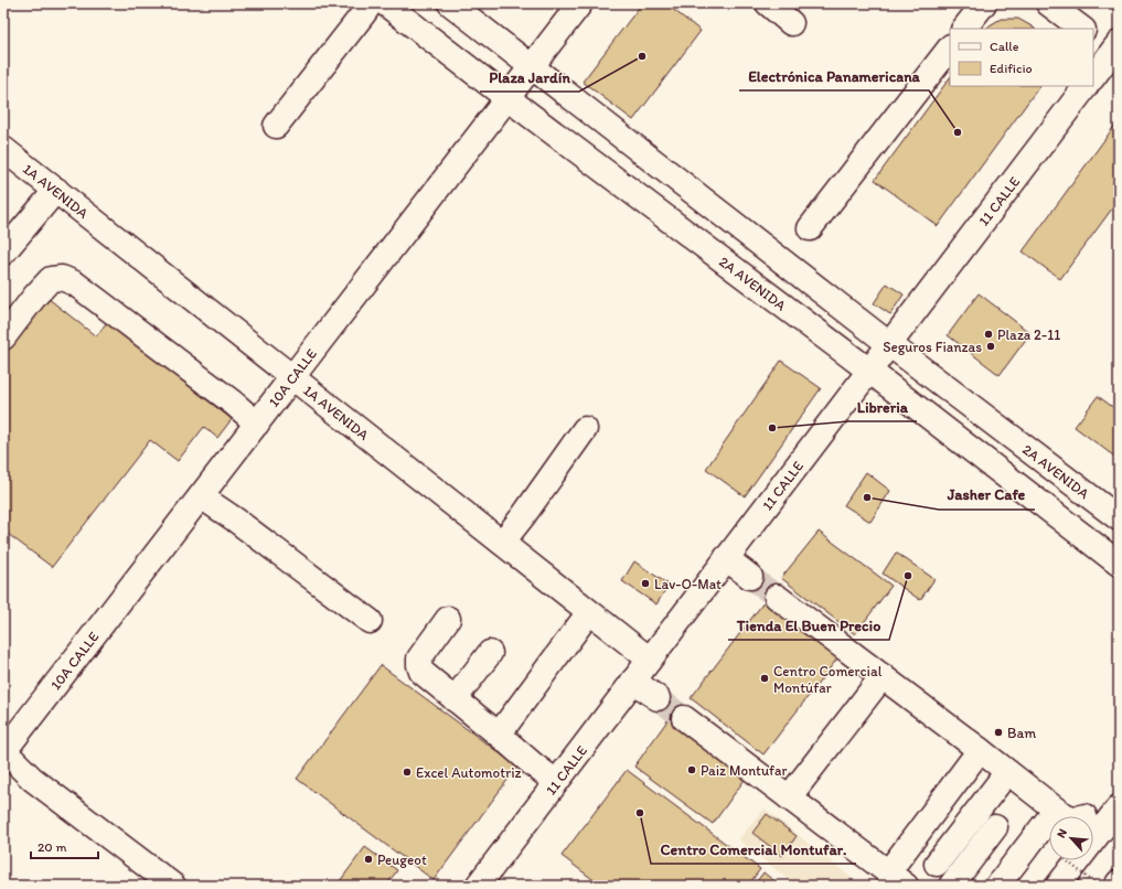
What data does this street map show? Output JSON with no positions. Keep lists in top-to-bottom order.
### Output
{
  "streets": {
    "street": [
      "1A AVENIDA",
      "11 CALLE",
      "2A AVENIDA",
      "10A CALLE"
    ]
  },
  "crossings": [
    ["1A AVENIDA", "11 CALLE"],
    ["1A AVENIDA", "10A CALLE"],
    ["11 CALLE", "2A AVENIDA"],
    ["2A AVENIDA", "10A CALLE"]
  ],
  "places": [
    "Plaza Jardín",
    "Electrónica Panamericana",
    "Plaza 2-11",
    "Seguros Fianzas",
    "Libreria",
    "Jasher Cafe",
    "Tienda El Buen Precio",
    "Lav-O-Mat",
    "Centro Comercial Montúfar",
    "Bam",
    "Paiz Montufar",
    "Excel Automotriz",
    "Centro Comercial Montufar.",
    "Peugeot"
  ],
  "legend": ["Calle", "Edificio"],
  "scale_bar": "20 m",
  "north": "top left"
}
